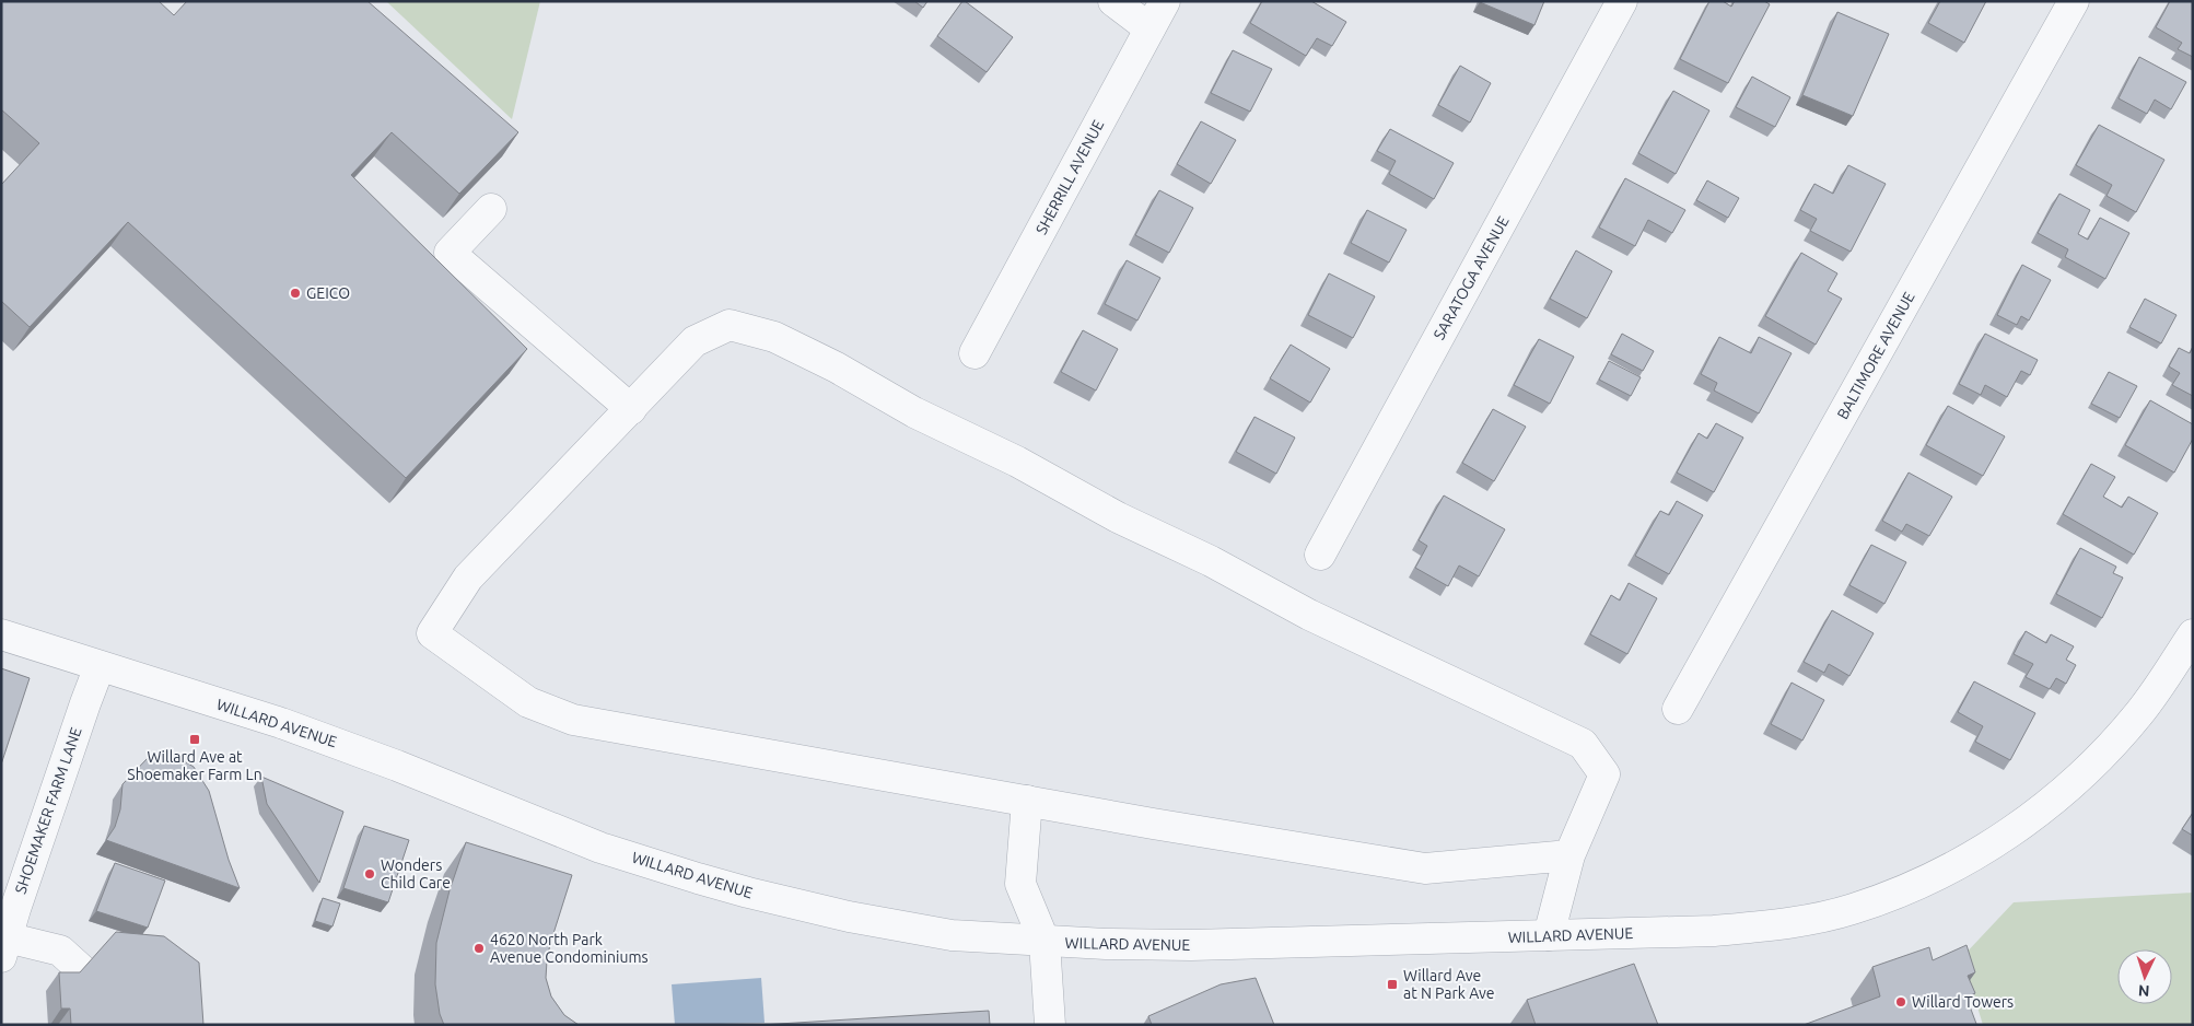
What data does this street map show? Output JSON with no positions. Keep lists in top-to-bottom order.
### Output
{
  "streets": {
    "street": [
      "SHERRILL AVENUE",
      "SARATOGA AVENUE",
      "BALTIMORE AVENUE",
      "WILLARD AVENUE",
      "SHOEMAKER FARM LANE"
    ]
  },
  "crossings": [
    ["WILLARD AVENUE", "SHOEMAKER FARM LANE"]
  ],
  "places": {
    "other": [
      "GEICO",
      "Wonders Child Care",
      "4620 North Park Avenue Condominiums",
      "Willard Towers"
    ],
    "transit": ["Willard Ave at Shoemaker Farm Ln", "Willard Ave at N Park Ave"]
  },
  "north": "bottom"
}
